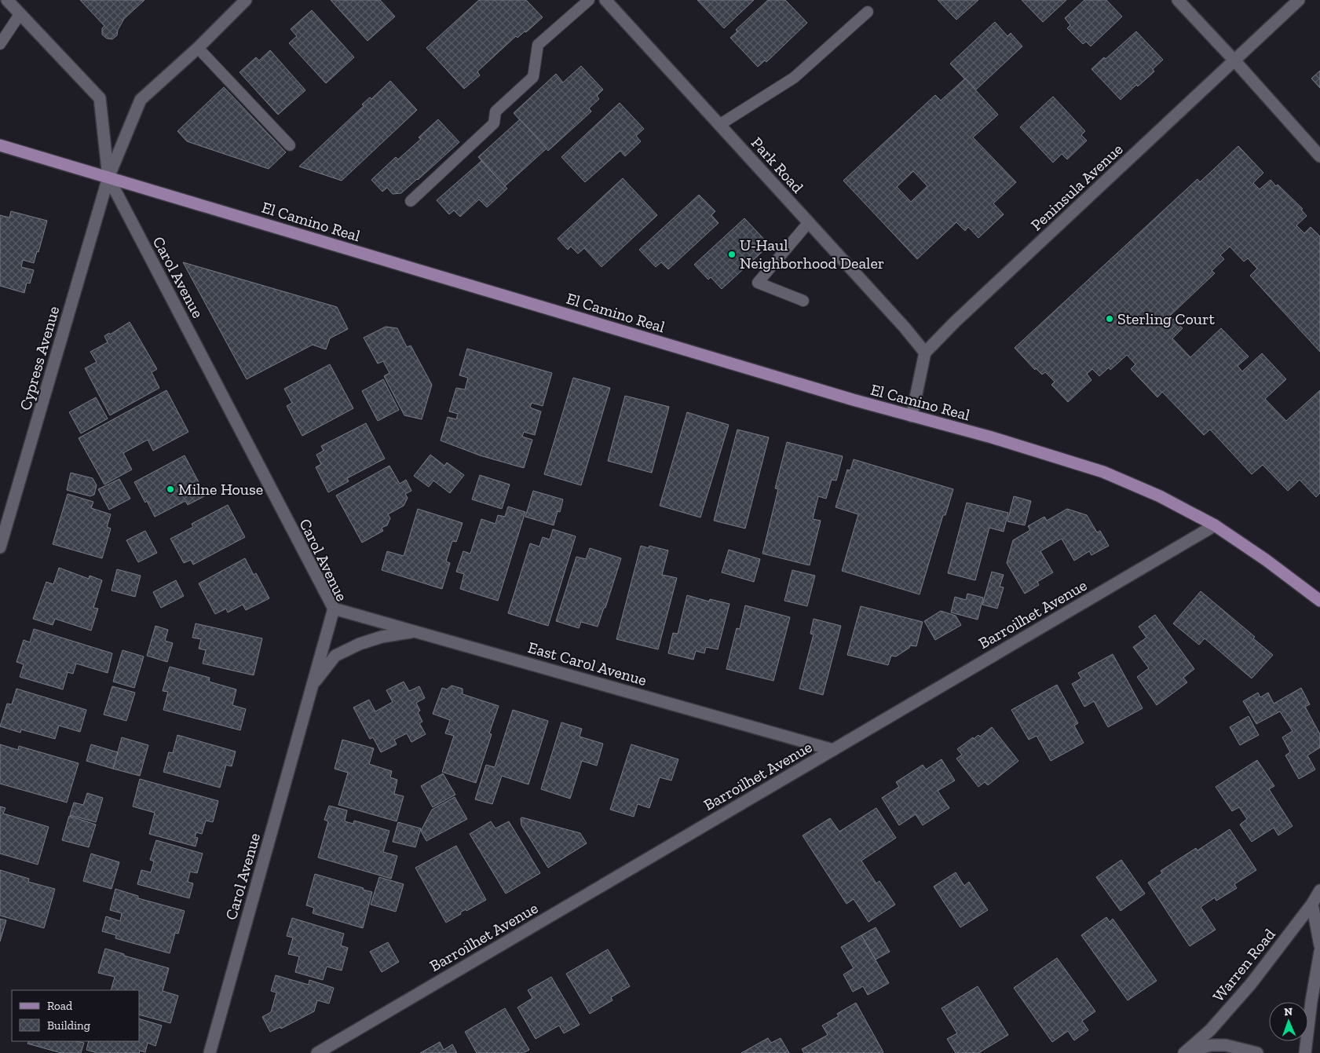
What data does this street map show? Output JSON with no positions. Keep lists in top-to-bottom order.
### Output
{
  "streets": {
    "main road": ["El Camino Real"],
    "street": [
      "Park Road",
      "Peninsula Avenue",
      "Carol Avenue",
      "Cypress Avenue",
      "Barroilhet Avenue",
      "East Carol Avenue",
      "Warren Road"
    ]
  },
  "crossings": [
    ["Park Road", "Peninsula Avenue"],
    ["El Camino Real", "Carol Avenue"],
    ["El Camino Real", "Cypress Avenue"],
    ["El Camino Real", "Barroilhet Avenue"],
    ["Carol Avenue", "Cypress Avenue"],
    ["Carol Avenue", "East Carol Avenue"],
    ["Barroilhet Avenue", "East Carol Avenue"]
  ],
  "places": ["U-Haul Neighborhood Dealer", "Sterling Court", "Milne House"],
  "legend": ["Road", "Building"],
  "north": "top"
}
